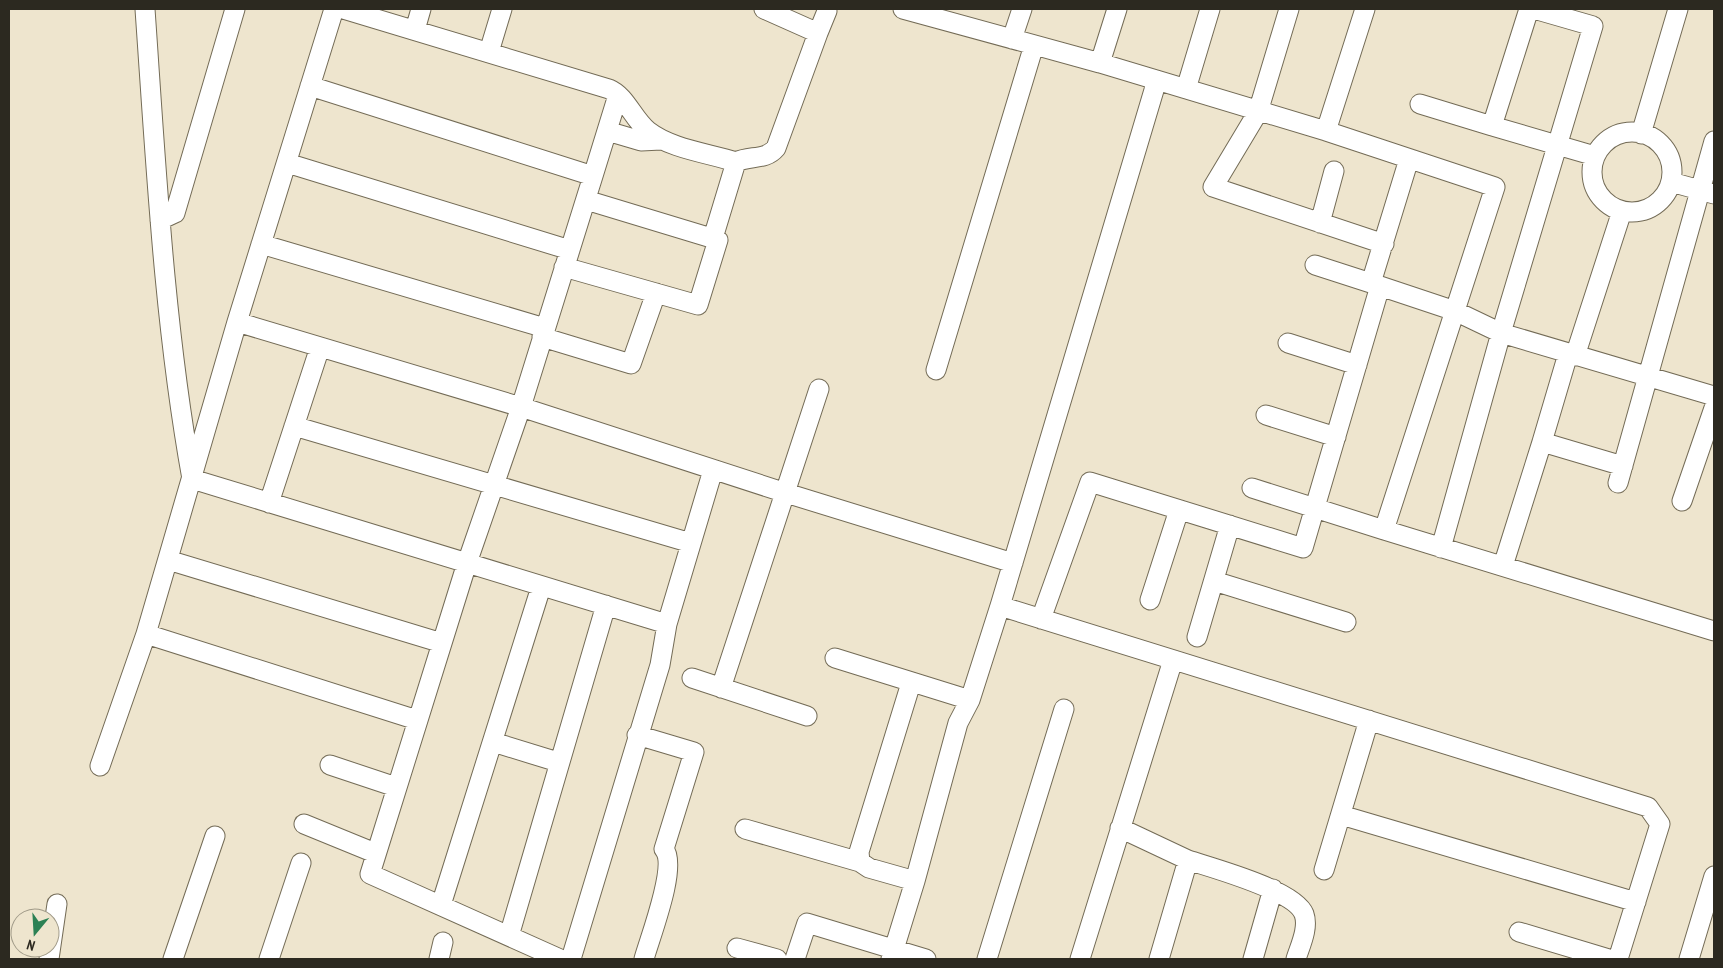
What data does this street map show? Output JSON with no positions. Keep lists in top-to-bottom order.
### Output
{
  "north": "bottom"
}
